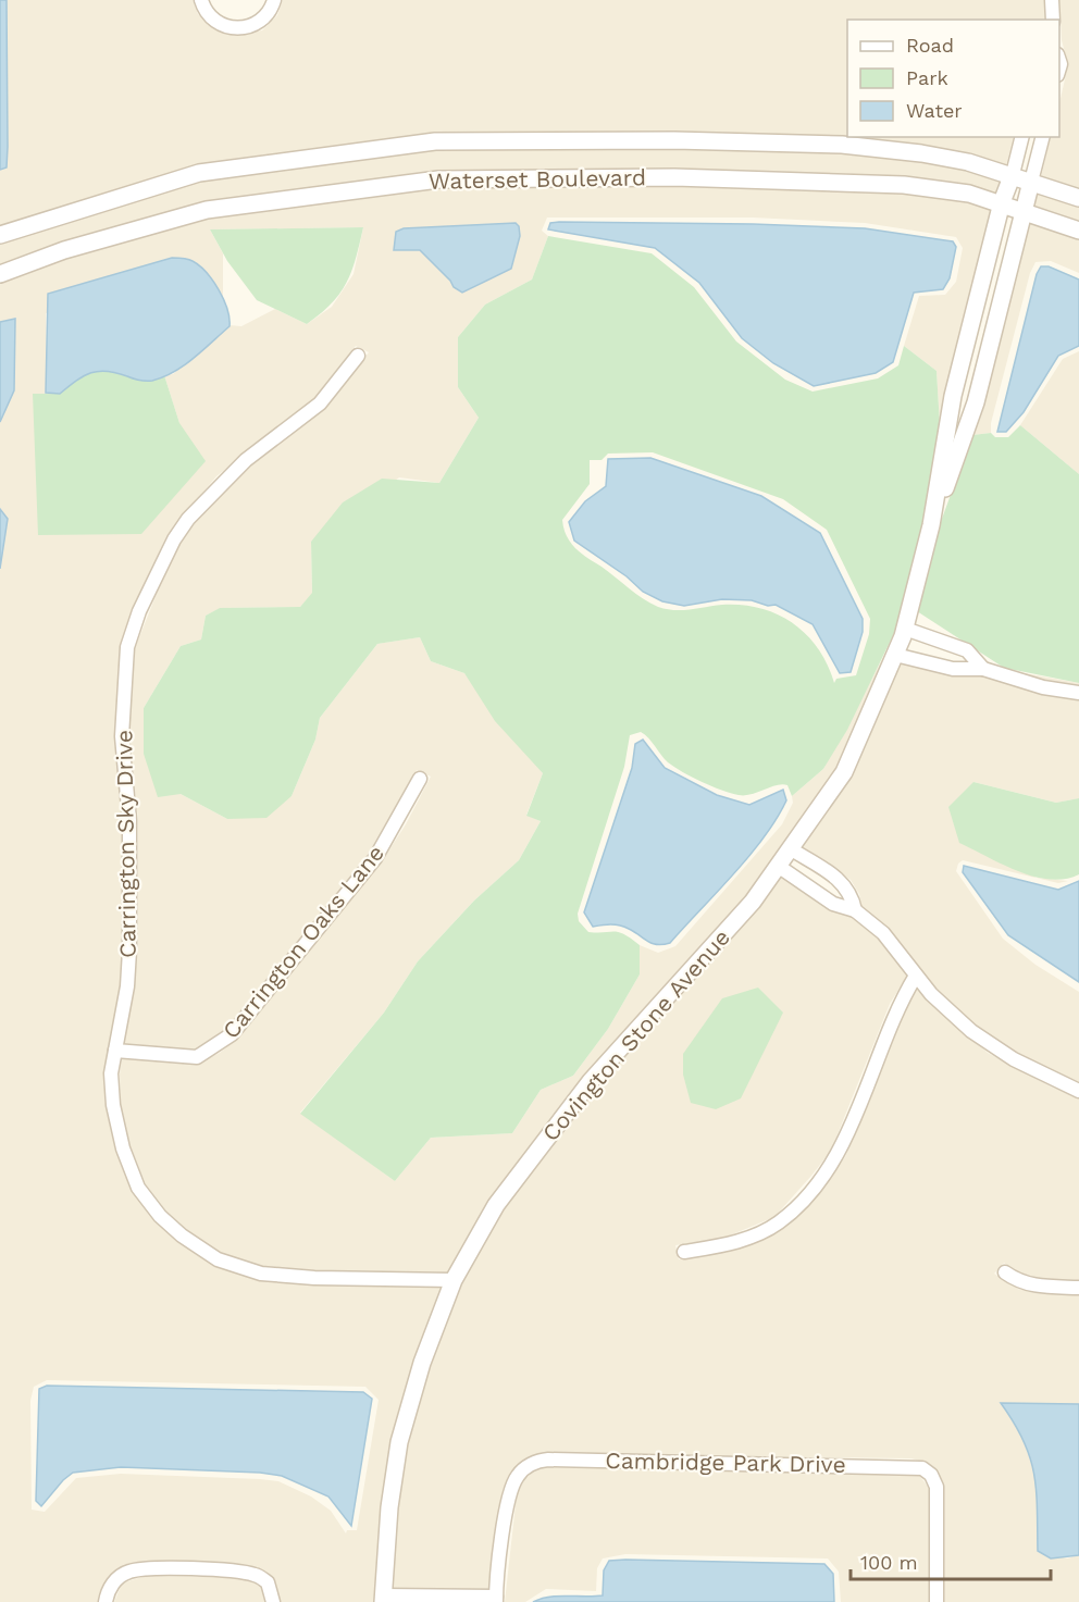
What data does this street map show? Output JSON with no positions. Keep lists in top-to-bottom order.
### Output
{
  "streets": {
    "street": [
      "Waterset Boulevard",
      "Carrington Sky Drive",
      "Carrington Oaks Lane",
      "Covington Stone Avenue",
      "Cambridge Park Drive"
    ]
  },
  "crossings": [
    ["Waterset Boulevard", "Covington Stone Avenue"],
    ["Carrington Sky Drive", "Carrington Oaks Lane"],
    ["Carrington Sky Drive", "Covington Stone Avenue"],
    ["Covington Stone Avenue", "Cambridge Park Drive"]
  ],
  "legend": ["Road", "Park", "Water"],
  "scale_bar": "100 m"
}
